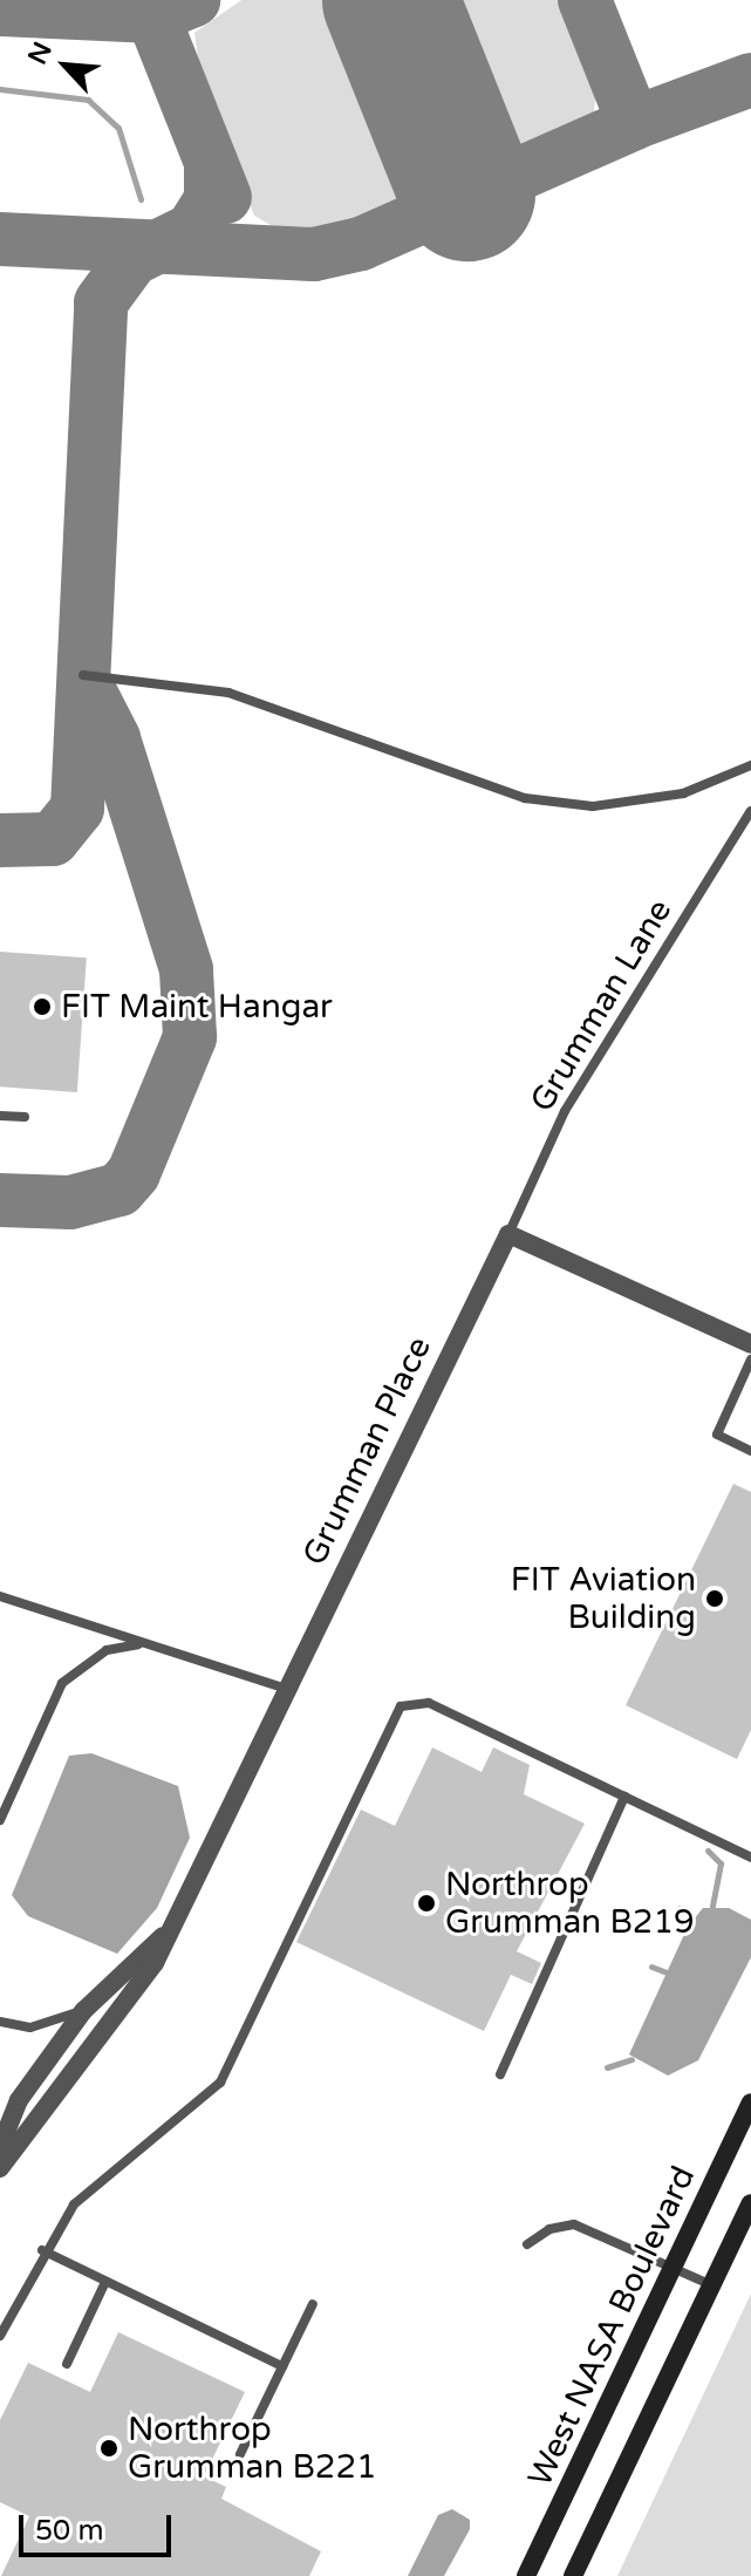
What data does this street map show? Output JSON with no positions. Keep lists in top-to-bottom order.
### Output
{
  "streets": {
    "main road": ["West NASA Boulevard"],
    "street": ["Grumman Place"],
    "lane": ["Grumman Lane"]
  },
  "crossings": [
    ["Grumman Lane", "Grumman Place"]
  ],
  "places": [
    "FIT Maint Hangar",
    "FIT Aviation Building",
    "Northrop Grumman B219",
    "Northrop Grumman B221"
  ],
  "scale_bar": "50 m",
  "north": "top left"
}
